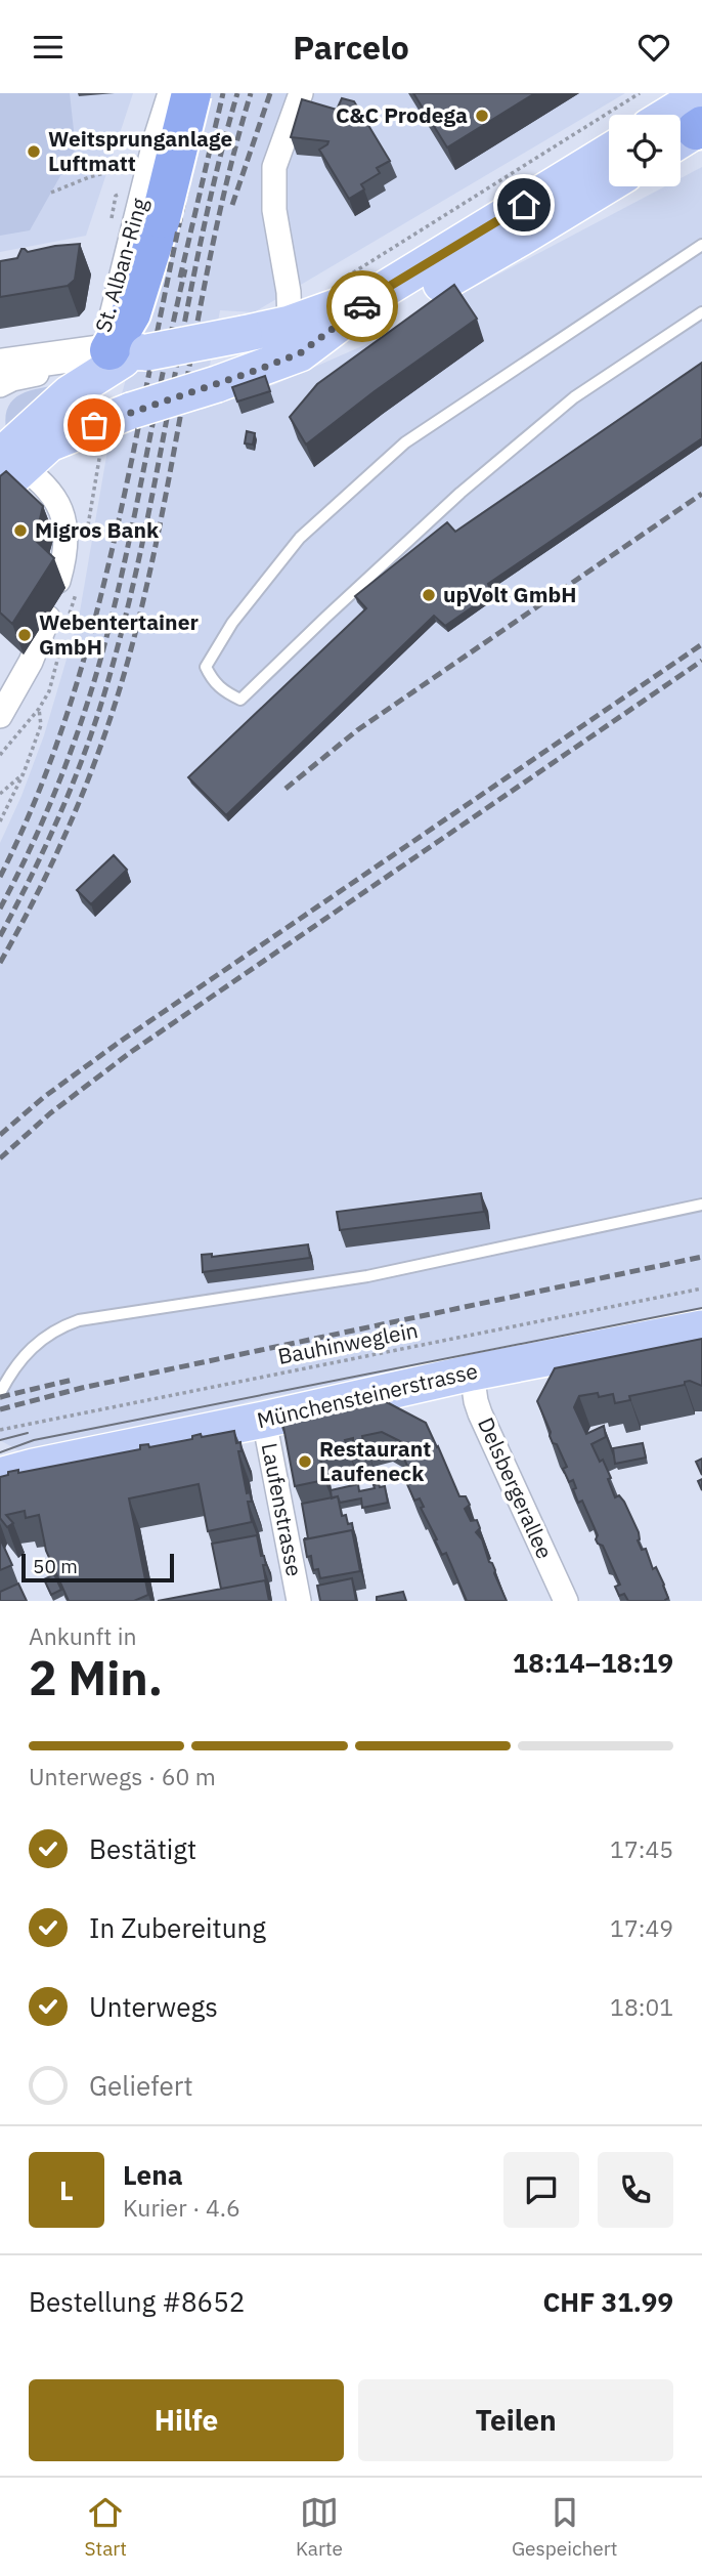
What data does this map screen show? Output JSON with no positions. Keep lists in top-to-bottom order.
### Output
{
  "streets": {
    "main road": ["Münchensteinerstrasse"],
    "street": ["St. Alban-Ring", "Delsbergerallee", "Laufenstrasse"],
    "path": ["Bauhinweglein"]
  },
  "crossings": [
    ["Münchensteinerstrasse", "Delsbergerallee"],
    ["Münchensteinerstrasse", "Laufenstrasse"]
  ],
  "places": [
    "C&C Prodega",
    "Weitsprunganlage Luftmatt",
    "Migros Bank",
    "upVolt GmbH",
    "Webentertainer GmbH",
    "Restaurant Laufeneck"
  ],
  "scale_bar": "50 m",
  "page": {
    "header": "Parcelo",
    "scale": "50 m",
    "heading": ["2 Min.", "Ankunft in", "18:14–18:19"],
    "panel": [
      "Lena",
      "Kurier · 4.6",
      "Bestellung #8652",
      "CHF 31.99"
    ],
    "bar": "Unterwegs · 60 m",
    "list": [
      ["Bestätigt", "17:45"],
      ["In Zubereitung", "17:49"],
      ["Unterwegs", "18:01"],
      "Geliefert"
    ],
    "round": "L",
    "buttons": ["Hilfe", "Teilen"],
    "tabs": ["Start", "Karte", "Gespeichert"]
  }
}
